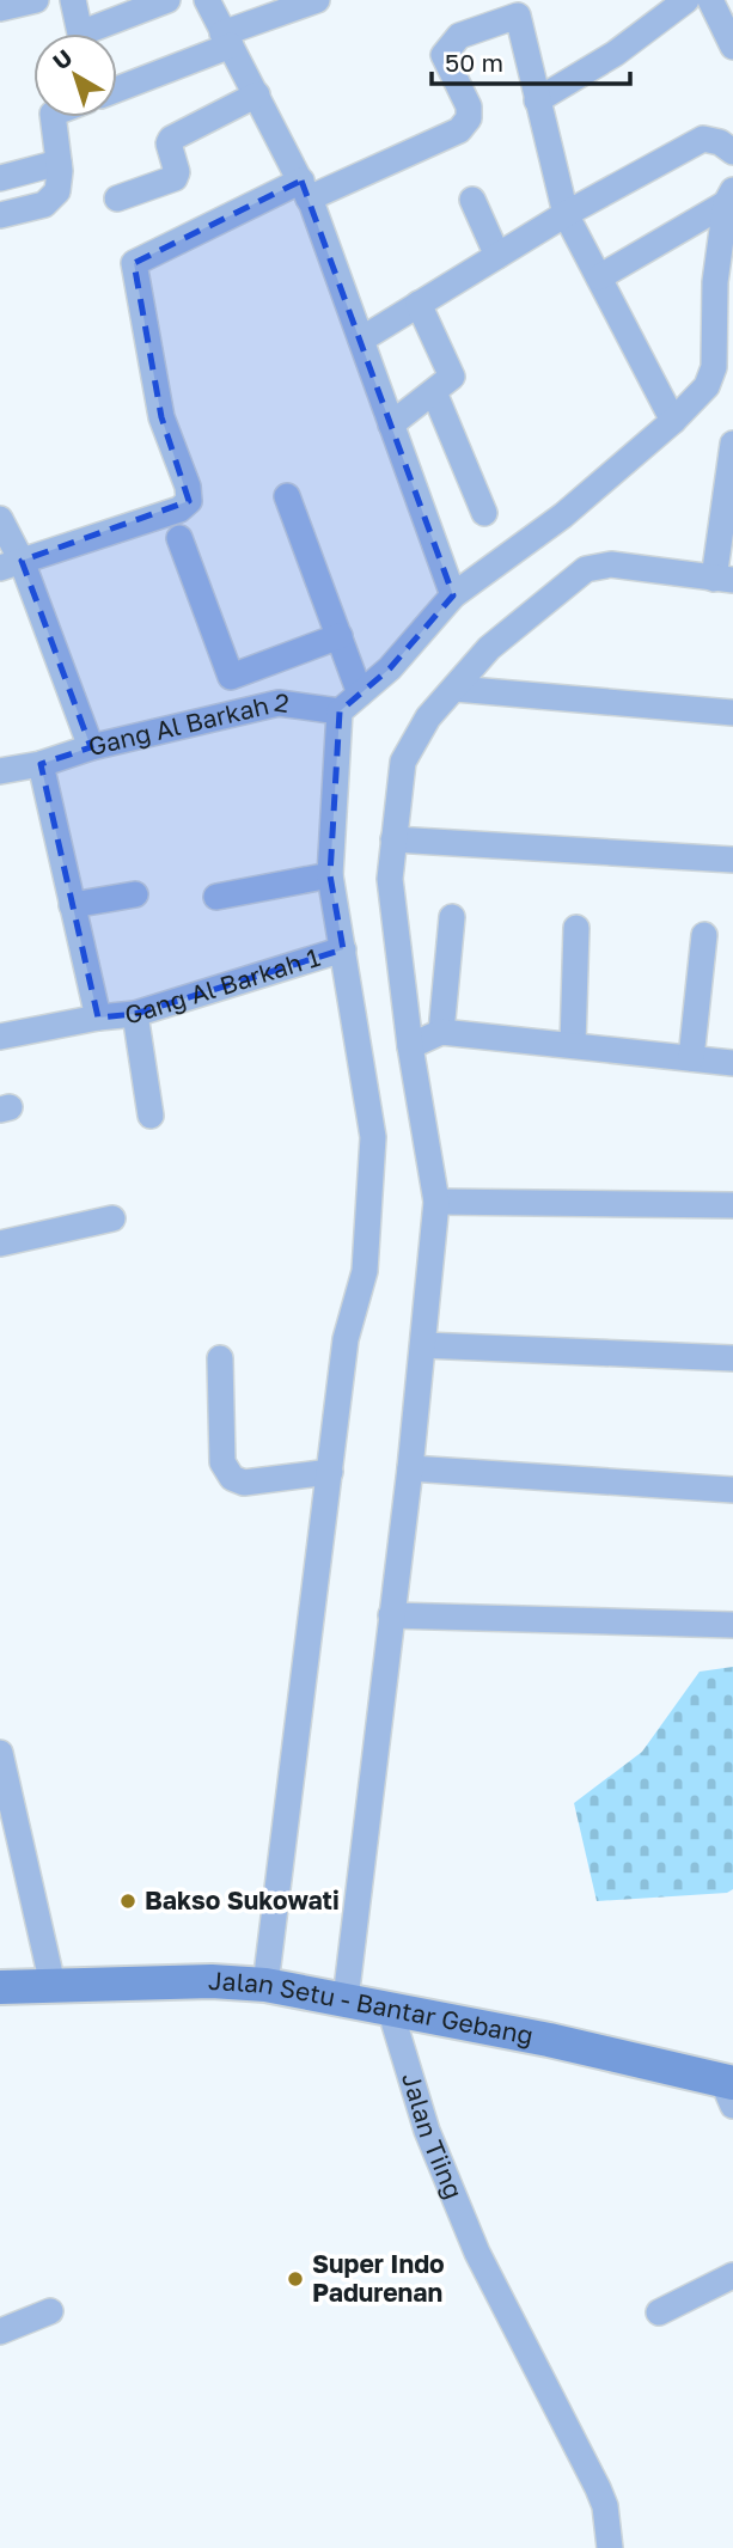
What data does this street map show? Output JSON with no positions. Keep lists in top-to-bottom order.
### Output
{
  "streets": {
    "main road": ["Jalan Setu - Bantar Gebang"],
    "street": ["Gang Al Barkah 2", "Gang Al Barkah 1", "Jalan Tiing"]
  },
  "crossings": [
    ["Jalan Setu - Bantar Gebang", "Jalan Tiing"]
  ],
  "places": ["Bakso Sukowati", "Super Indo Padurenan"],
  "scale_bar": "50 m",
  "north": "top left"
}
